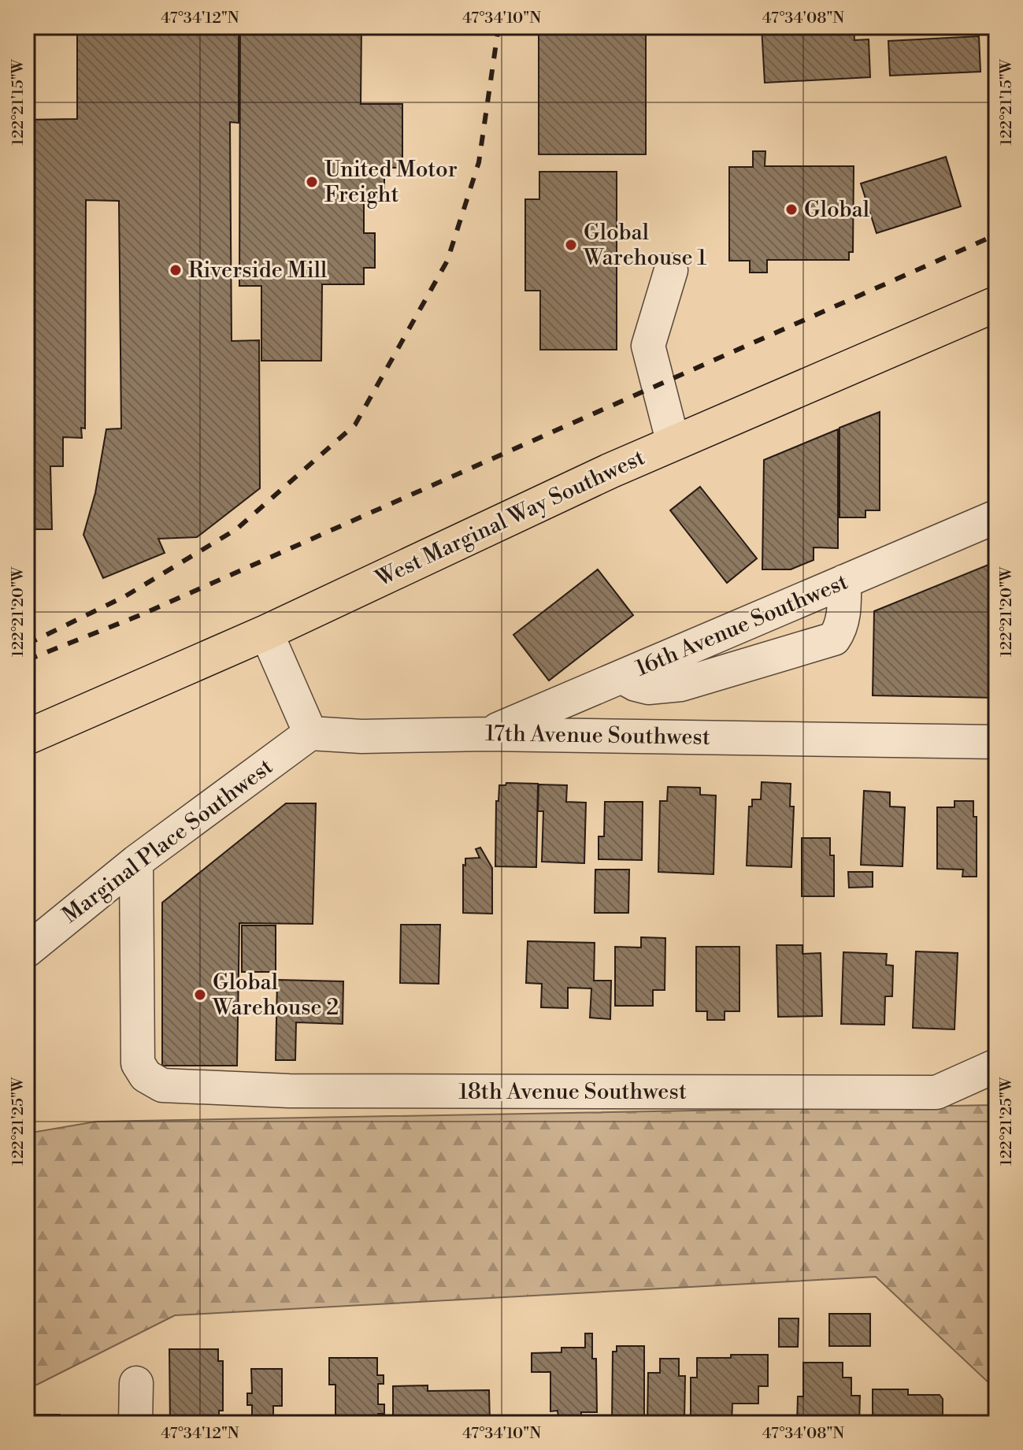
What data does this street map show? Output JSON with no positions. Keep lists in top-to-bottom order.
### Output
{
  "streets": {
    "main road": ["West Marginal Way Southwest"],
    "street": [
      "16th Avenue Southwest",
      "17th Avenue Southwest",
      "Marginal Place Southwest",
      "18th Avenue Southwest"
    ]
  },
  "crossings": [
    ["16th Avenue Southwest", "17th Avenue Southwest"],
    ["17th Avenue Southwest", "Marginal Place Southwest"],
    ["Marginal Place Southwest", "18th Avenue Southwest"]
  ],
  "places": [
    "United Motor Freight",
    "Global",
    "Global Warehouse 1",
    "Riverside Mill",
    "Global Warehouse 2"
  ],
  "coordinates": [
    "47°34'12\"N",
    "47°34'10\"N",
    "47°34'08\"N",
    "122°21'15\"W",
    "122°21'20\"W",
    "122°21'25\"W"
  ]
}
